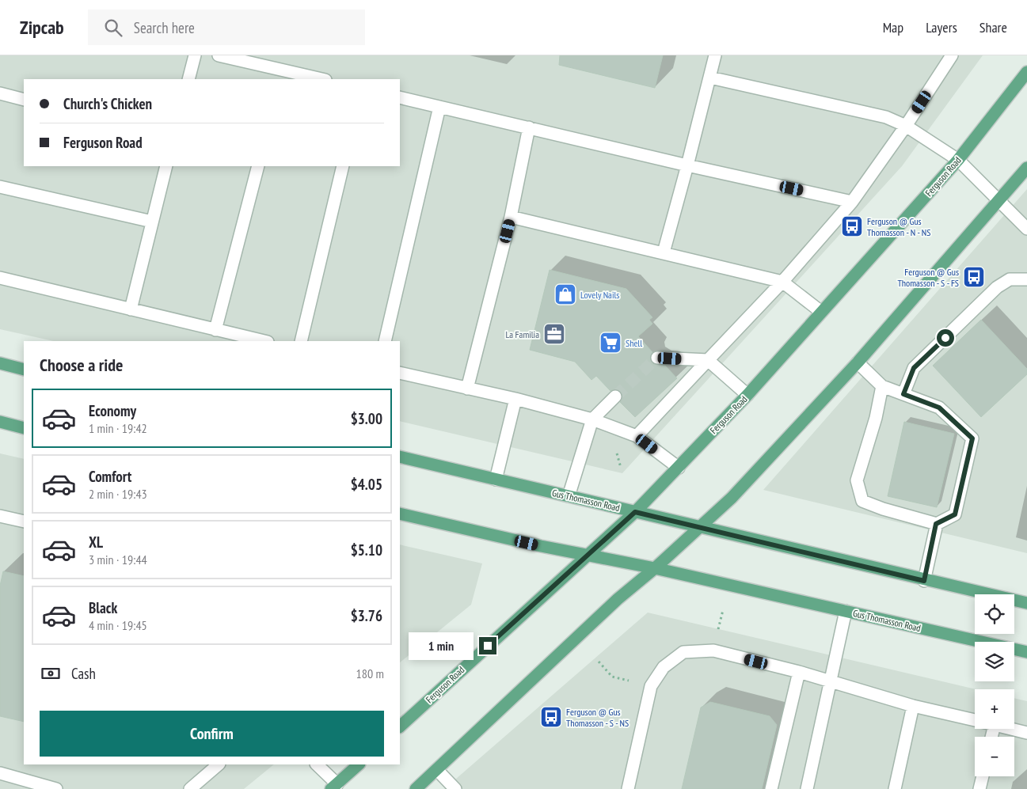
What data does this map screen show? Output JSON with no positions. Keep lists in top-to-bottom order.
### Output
{
  "streets": {
    "main road": ["Ferguson Road", "Gus Thomasson Road"]
  },
  "crossings": [
    ["Ferguson Road", "Gus Thomasson Road"]
  ],
  "places": {
    "bus stop": ["Ferguson @ Gus Thomasson - N - NS", "Ferguson @ Gus Thomasson - S - FS", "Ferguson @ Gus Thomasson - S - NS"],
    "shop": ["Lovely Nails"],
    "office": ["La Familia"],
    "supermarket": ["Shell"]
  },
  "page": {
    "header": "Zipcab",
    "search": "Search here",
    "nav": ["Map", "Layers", "Share"],
    "banner": ["Church's Chicken", "Ferguson Road"],
    "heading": "Choose a ride",
    "list": [
      {
        "name": "Economy",
        "note": "1 min · 19:42",
        "value": "$3.00"
      },
      {
        "name": "Comfort",
        "note": "2 min · 19:43",
        "value": "$4.05"
      },
      {
        "name": "XL",
        "note": "3 min · 19:44",
        "value": "$5.10"
      },
      {
        "name": "Black",
        "note": "4 min · 19:45",
        "value": "$3.76"
      }
    ],
    "map_buttons": ["+", "−"],
    "bubble": "1 min",
    "pay": ["Cash", "180 m"],
    "buttons": "Confirm"
  }
}
